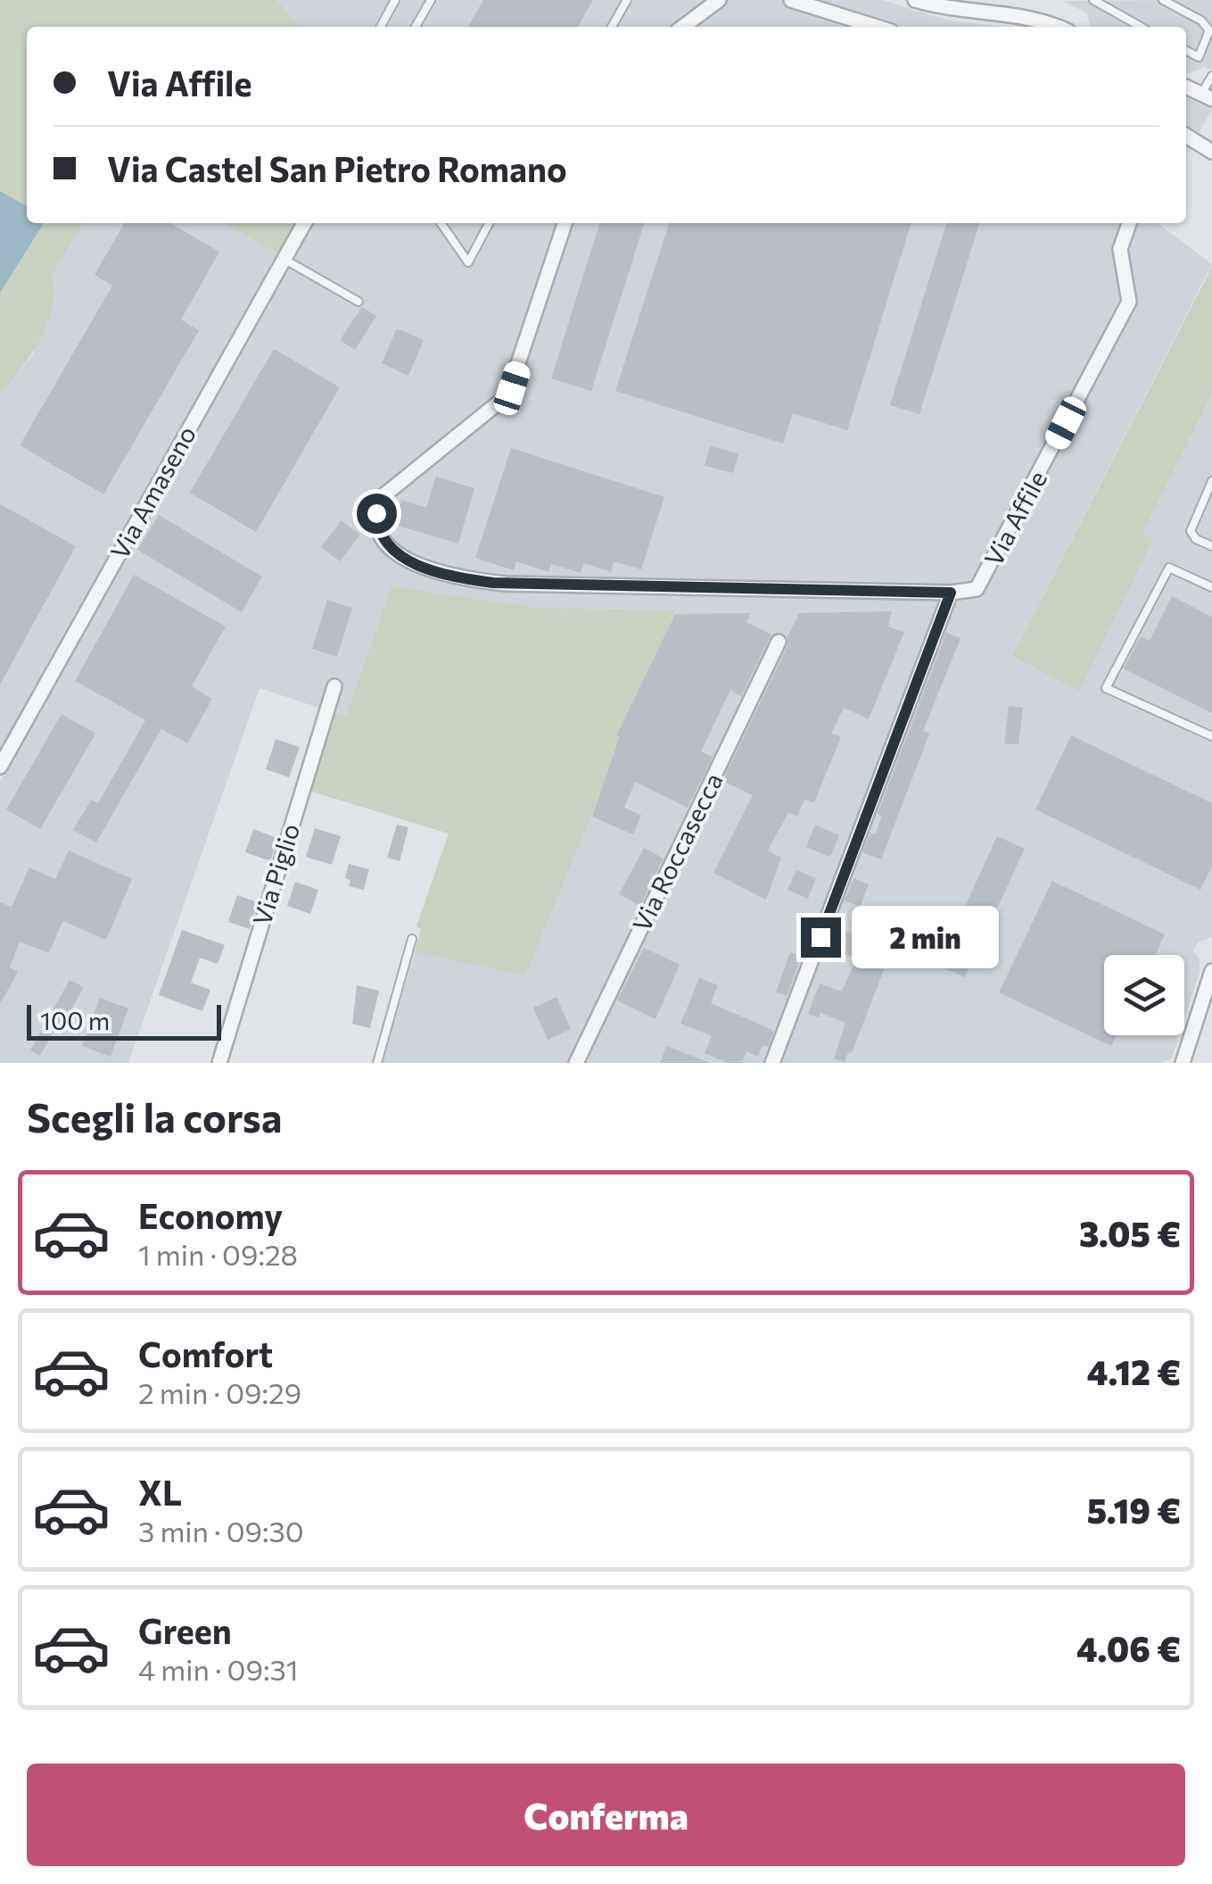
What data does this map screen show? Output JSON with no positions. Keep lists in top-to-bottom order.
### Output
{
  "streets": {
    "street": [
      "Via Amaseno",
      "Via Affile",
      "Via Roccasecca",
      "Via Piglio"
    ]
  },
  "scale_bar": "100 m",
  "page": {
    "banner": ["Via Affile", "Via Castel San Pietro Romano"],
    "bubble": "2 min",
    "scale": "100 m",
    "heading": "Scegli la corsa",
    "list": [
      {
        "name": "Economy",
        "note": "1 min · 09:28",
        "value": "3.05 €"
      },
      {
        "name": "Comfort",
        "note": "2 min · 09:29",
        "value": "4.12 €"
      },
      {
        "name": "XL",
        "note": "3 min · 09:30",
        "value": "5.19 €"
      },
      {
        "name": "Green",
        "note": "4 min · 09:31",
        "value": "4.06 €"
      }
    ],
    "buttons": "Conferma"
  }
}
